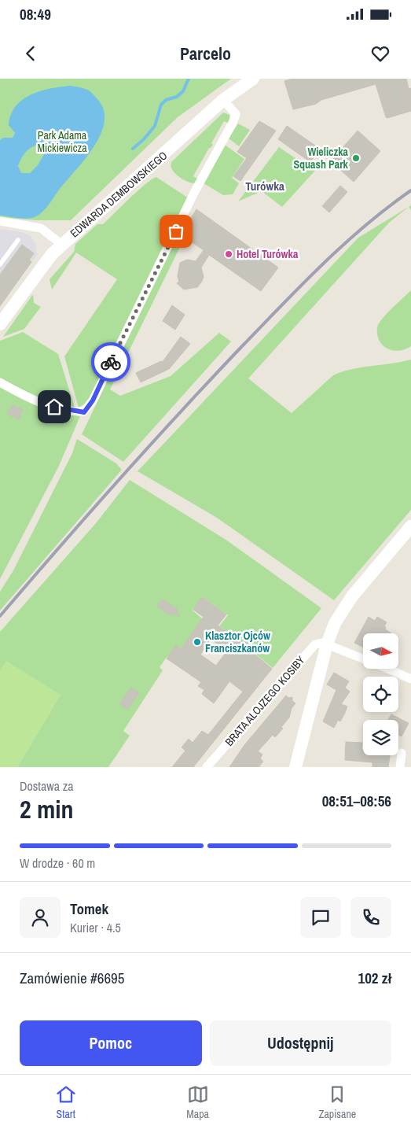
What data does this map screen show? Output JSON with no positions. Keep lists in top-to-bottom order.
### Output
{
  "streets": {
    "street": ["EDWARDA DEMBOWSKIEGO", "BRATA ALOJZEGO KOSIBY"]
  },
  "districts": ["Turówka"],
  "parks": ["Park Adama Mickiewicza"],
  "places": ["Wieliczka Squash Park", "Hotel Turówka", "Klasztor Ojców Franciszkanów"],
  "north": "right",
  "page": {
    "status": "08:49",
    "header": "Parcelo",
    "heading": ["2 min", "Dostawa za", "08:51–08:56"],
    "panel": [
      "Tomek",
      "Kurier · 4.5",
      "Zamówienie #6695",
      "102 zł"
    ],
    "bar": "W drodze · 60 m",
    "buttons": ["Pomoc", "Udostępnij"],
    "tabs": ["Start", "Mapa", "Zapisane"]
  }
}
